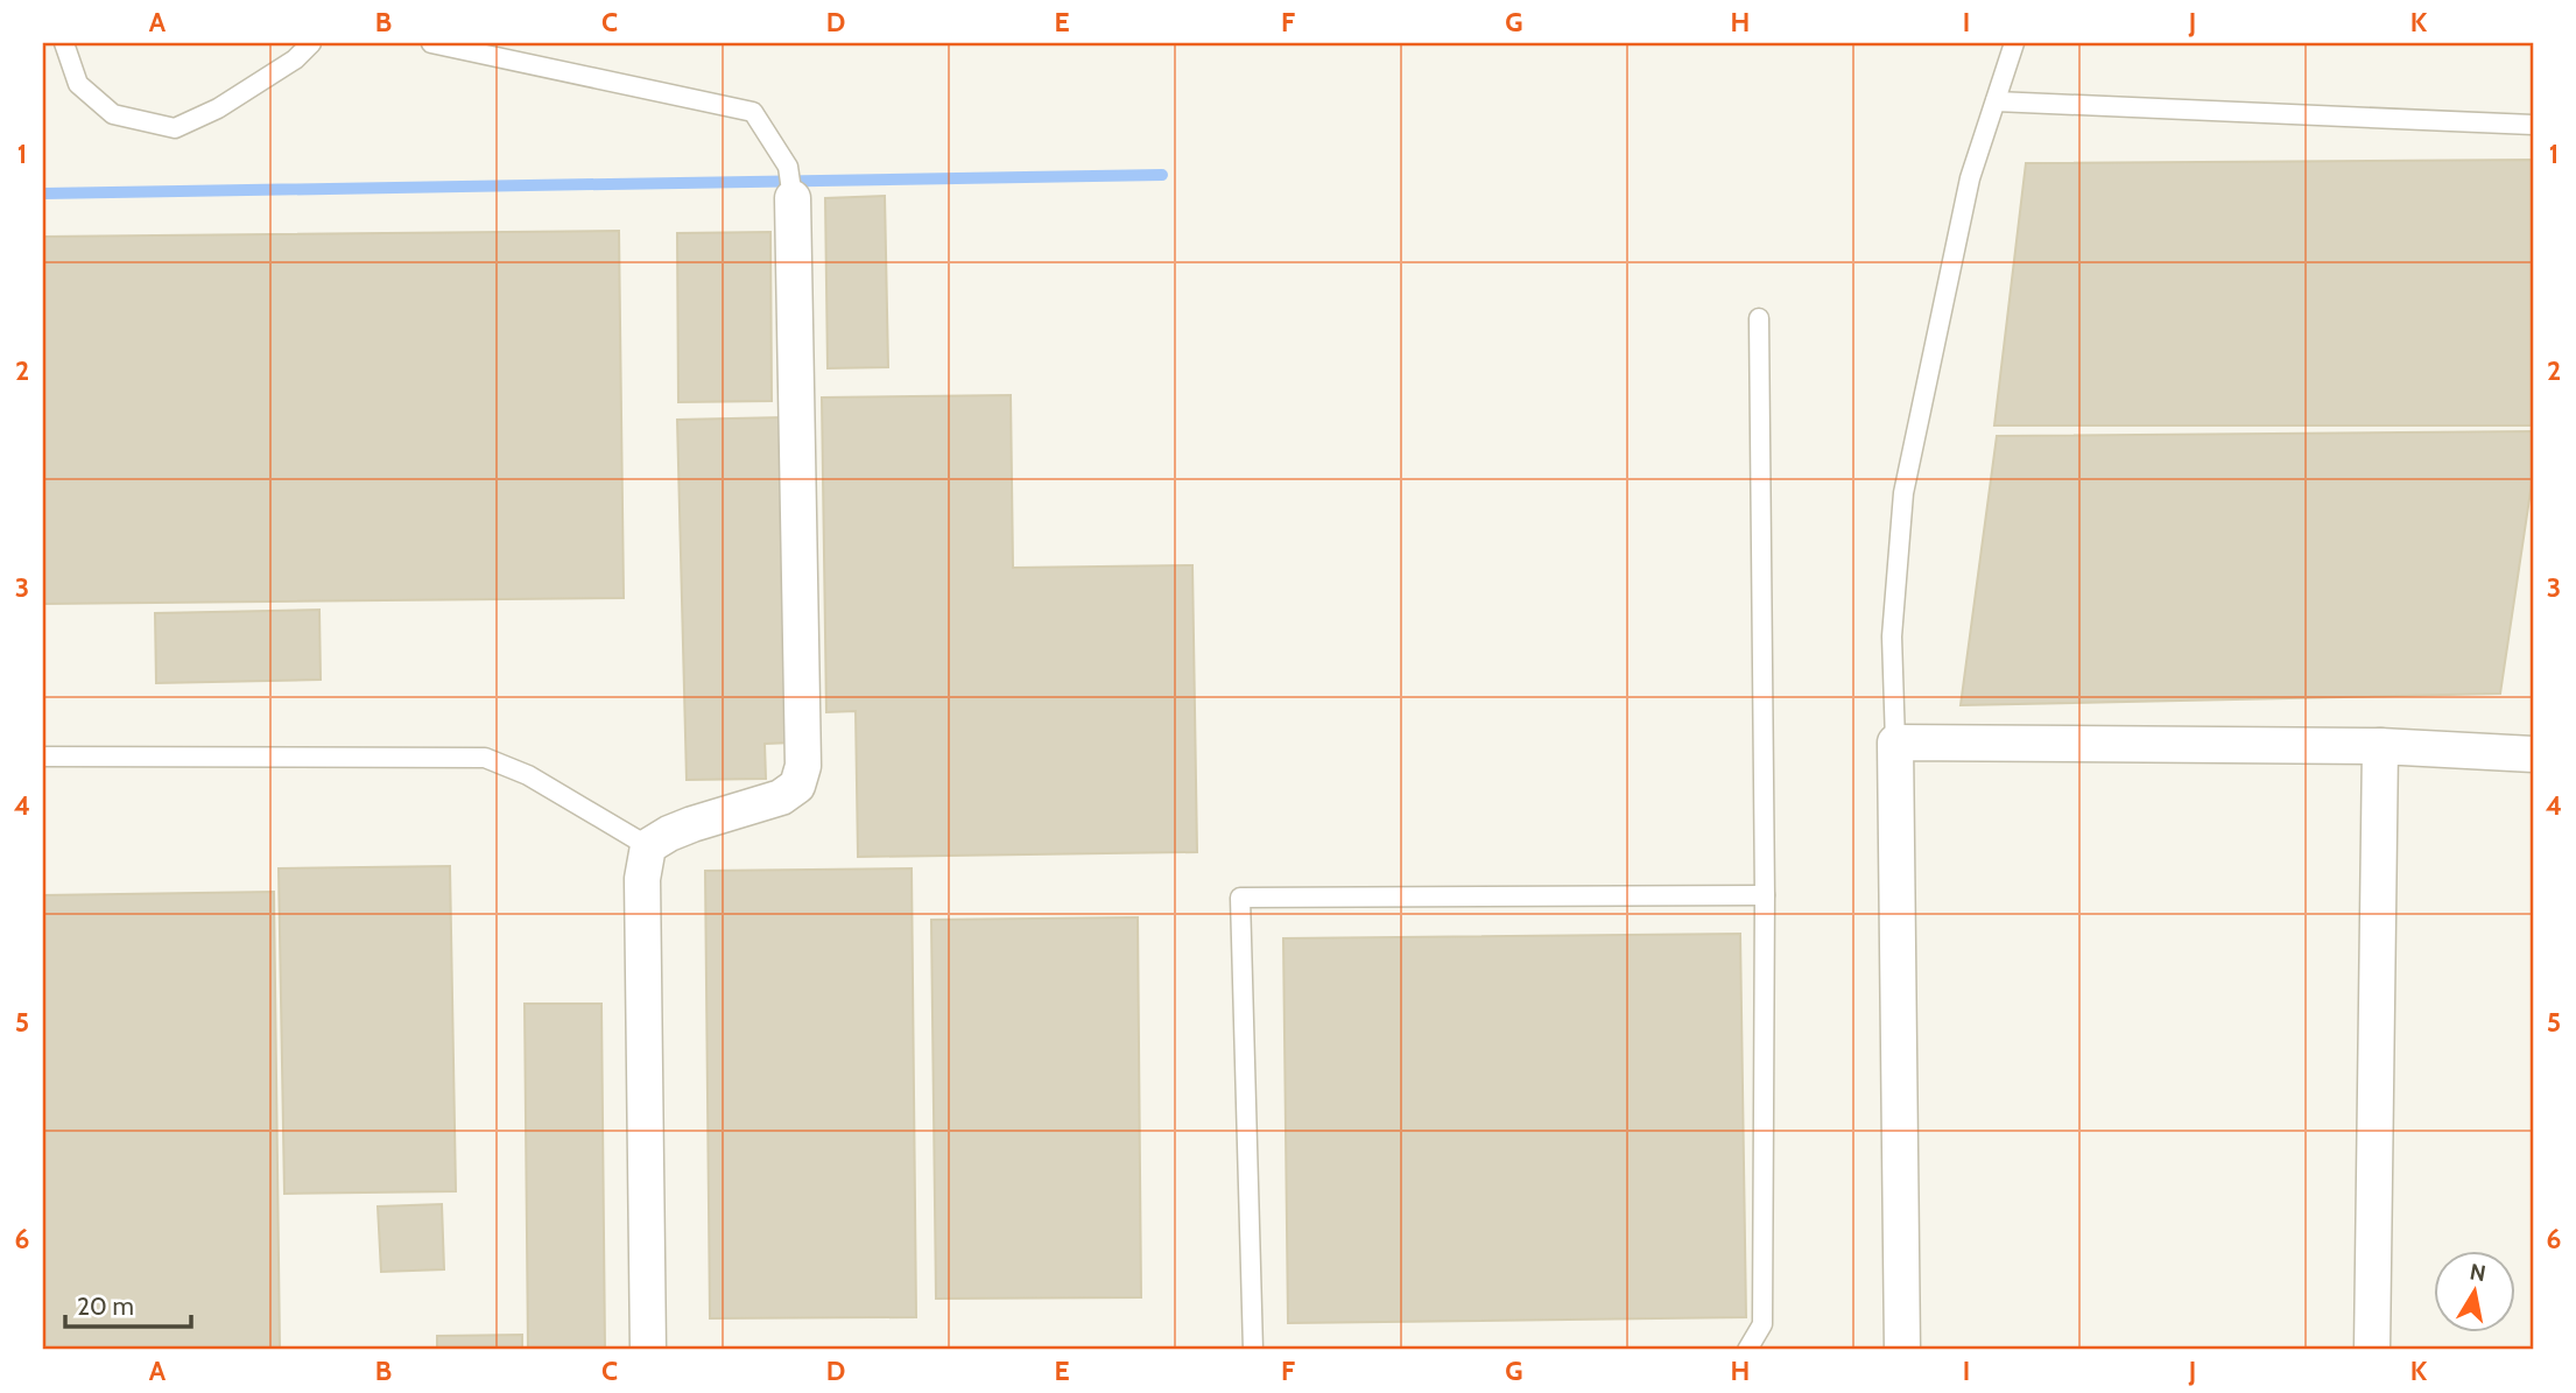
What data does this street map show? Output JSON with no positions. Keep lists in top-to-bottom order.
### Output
{
  "scale_bar": "20 m",
  "north": "top",
  "grid": {
    "columns": [
      "A",
      "B",
      "C",
      "D",
      "E",
      "F",
      "G",
      "H",
      "I",
      "J",
      "K"
    ],
    "rows": [
      "1",
      "2",
      "3",
      "4",
      "5",
      "6"
    ]
  }
}
